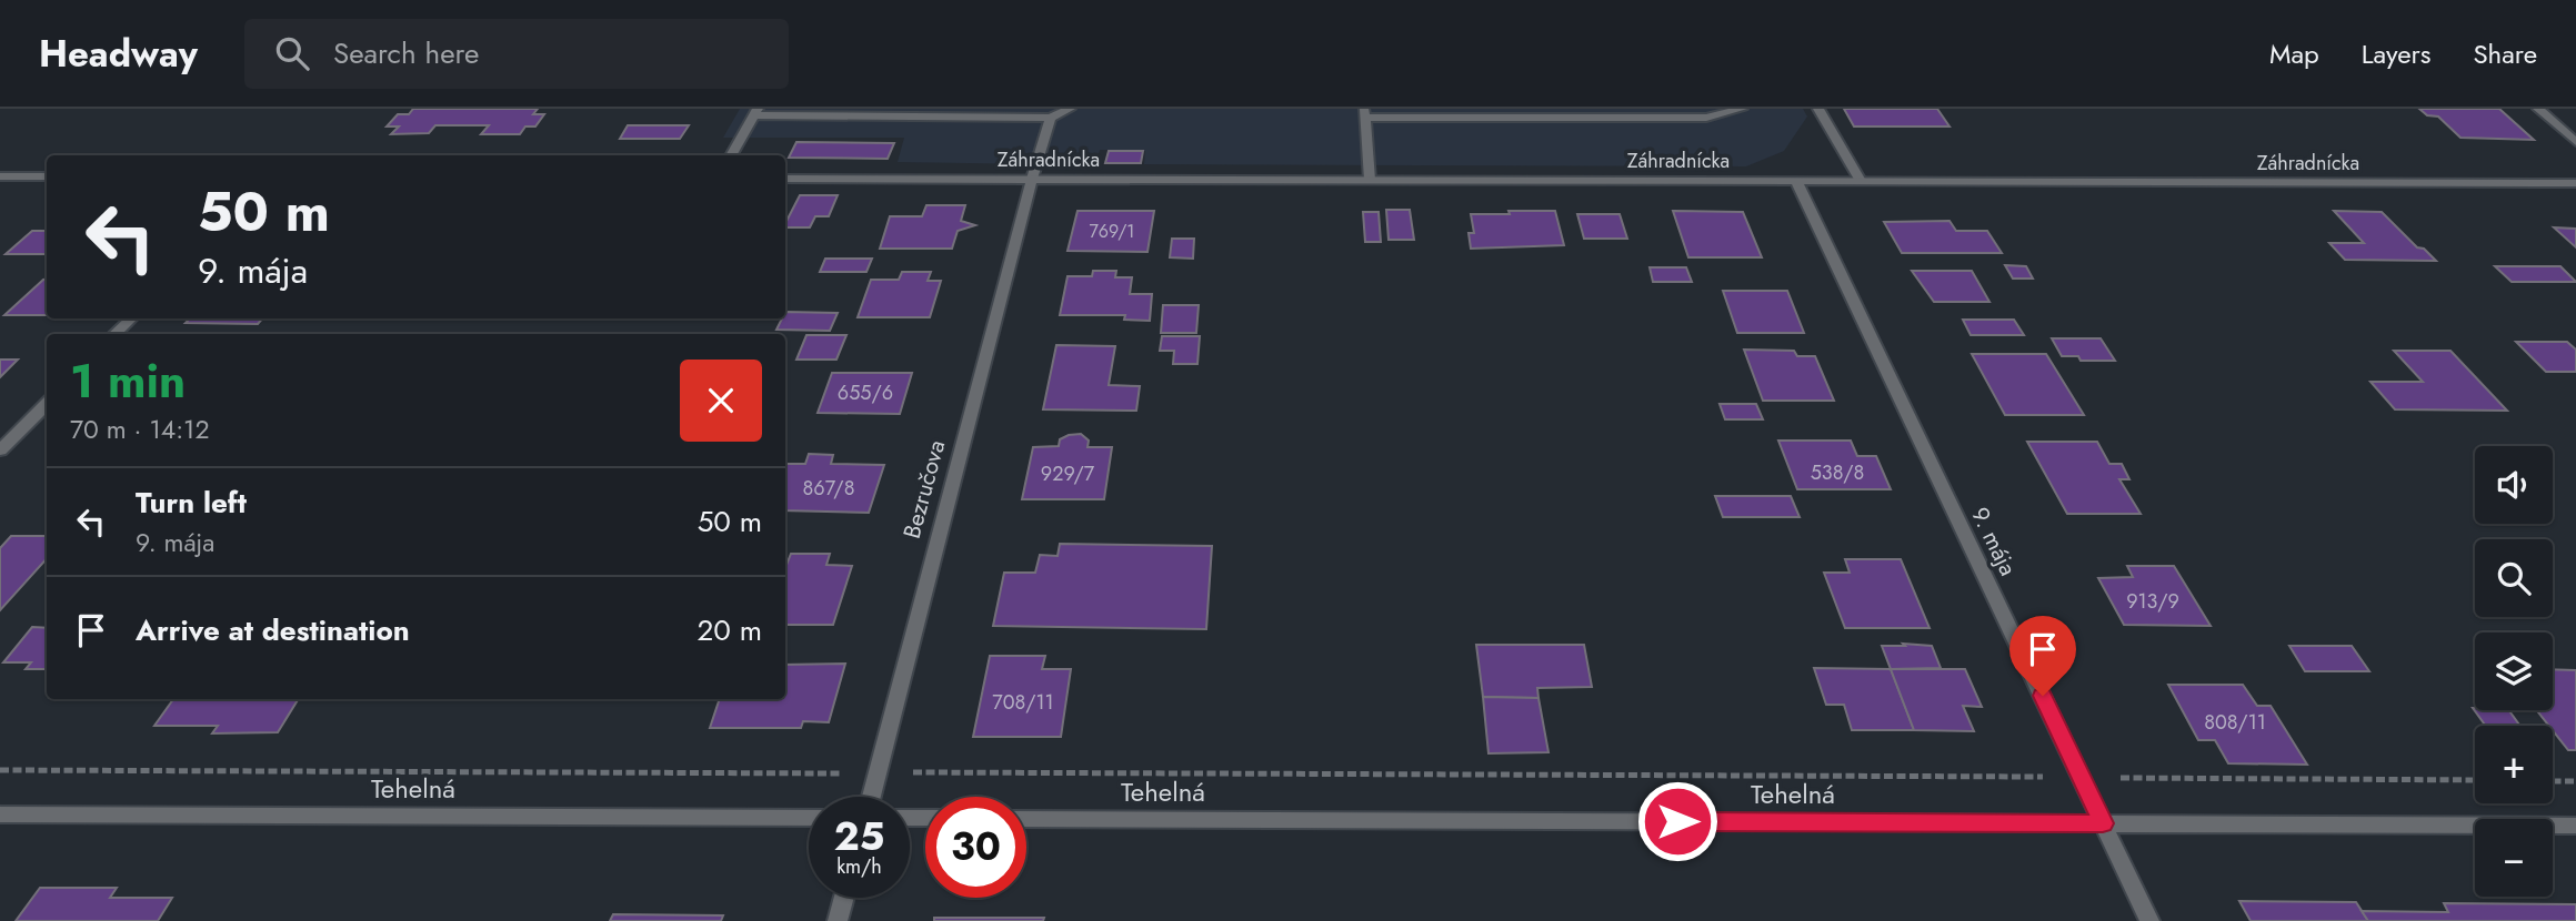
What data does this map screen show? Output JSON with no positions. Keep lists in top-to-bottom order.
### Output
{
  "streets": {
    "street": [
      "Záhradnícka",
      "Bezručova",
      "9. mája",
      "Tehelná"
    ]
  },
  "crossings": [
    ["Záhradnícka", "Bezručova"],
    ["Záhradnícka", "9. mája"],
    ["9. mája", "Tehelná"]
  ],
  "house_numbers": [
    "769/1",
    "655/6",
    "538/8",
    "929/7",
    "867/8",
    "913/9",
    "708/11",
    "808/11"
  ],
  "page": {
    "header": "Headway",
    "search": "Search here",
    "nav": ["Map", "Layers", "Share"],
    "turn": ["50 m", "9. mája"],
    "heading": ["1 min", "70 m · 14:12"],
    "map_buttons": ["+", "−"],
    "list": [
      {
        "name": "Turn left",
        "note": "9. mája",
        "value": "50 m"
      },
      {
        "name": "Arrive at destination",
        "value": "20 m"
      }
    ],
    "speed": "25 km/h",
    "limit": "30"
  }
}
